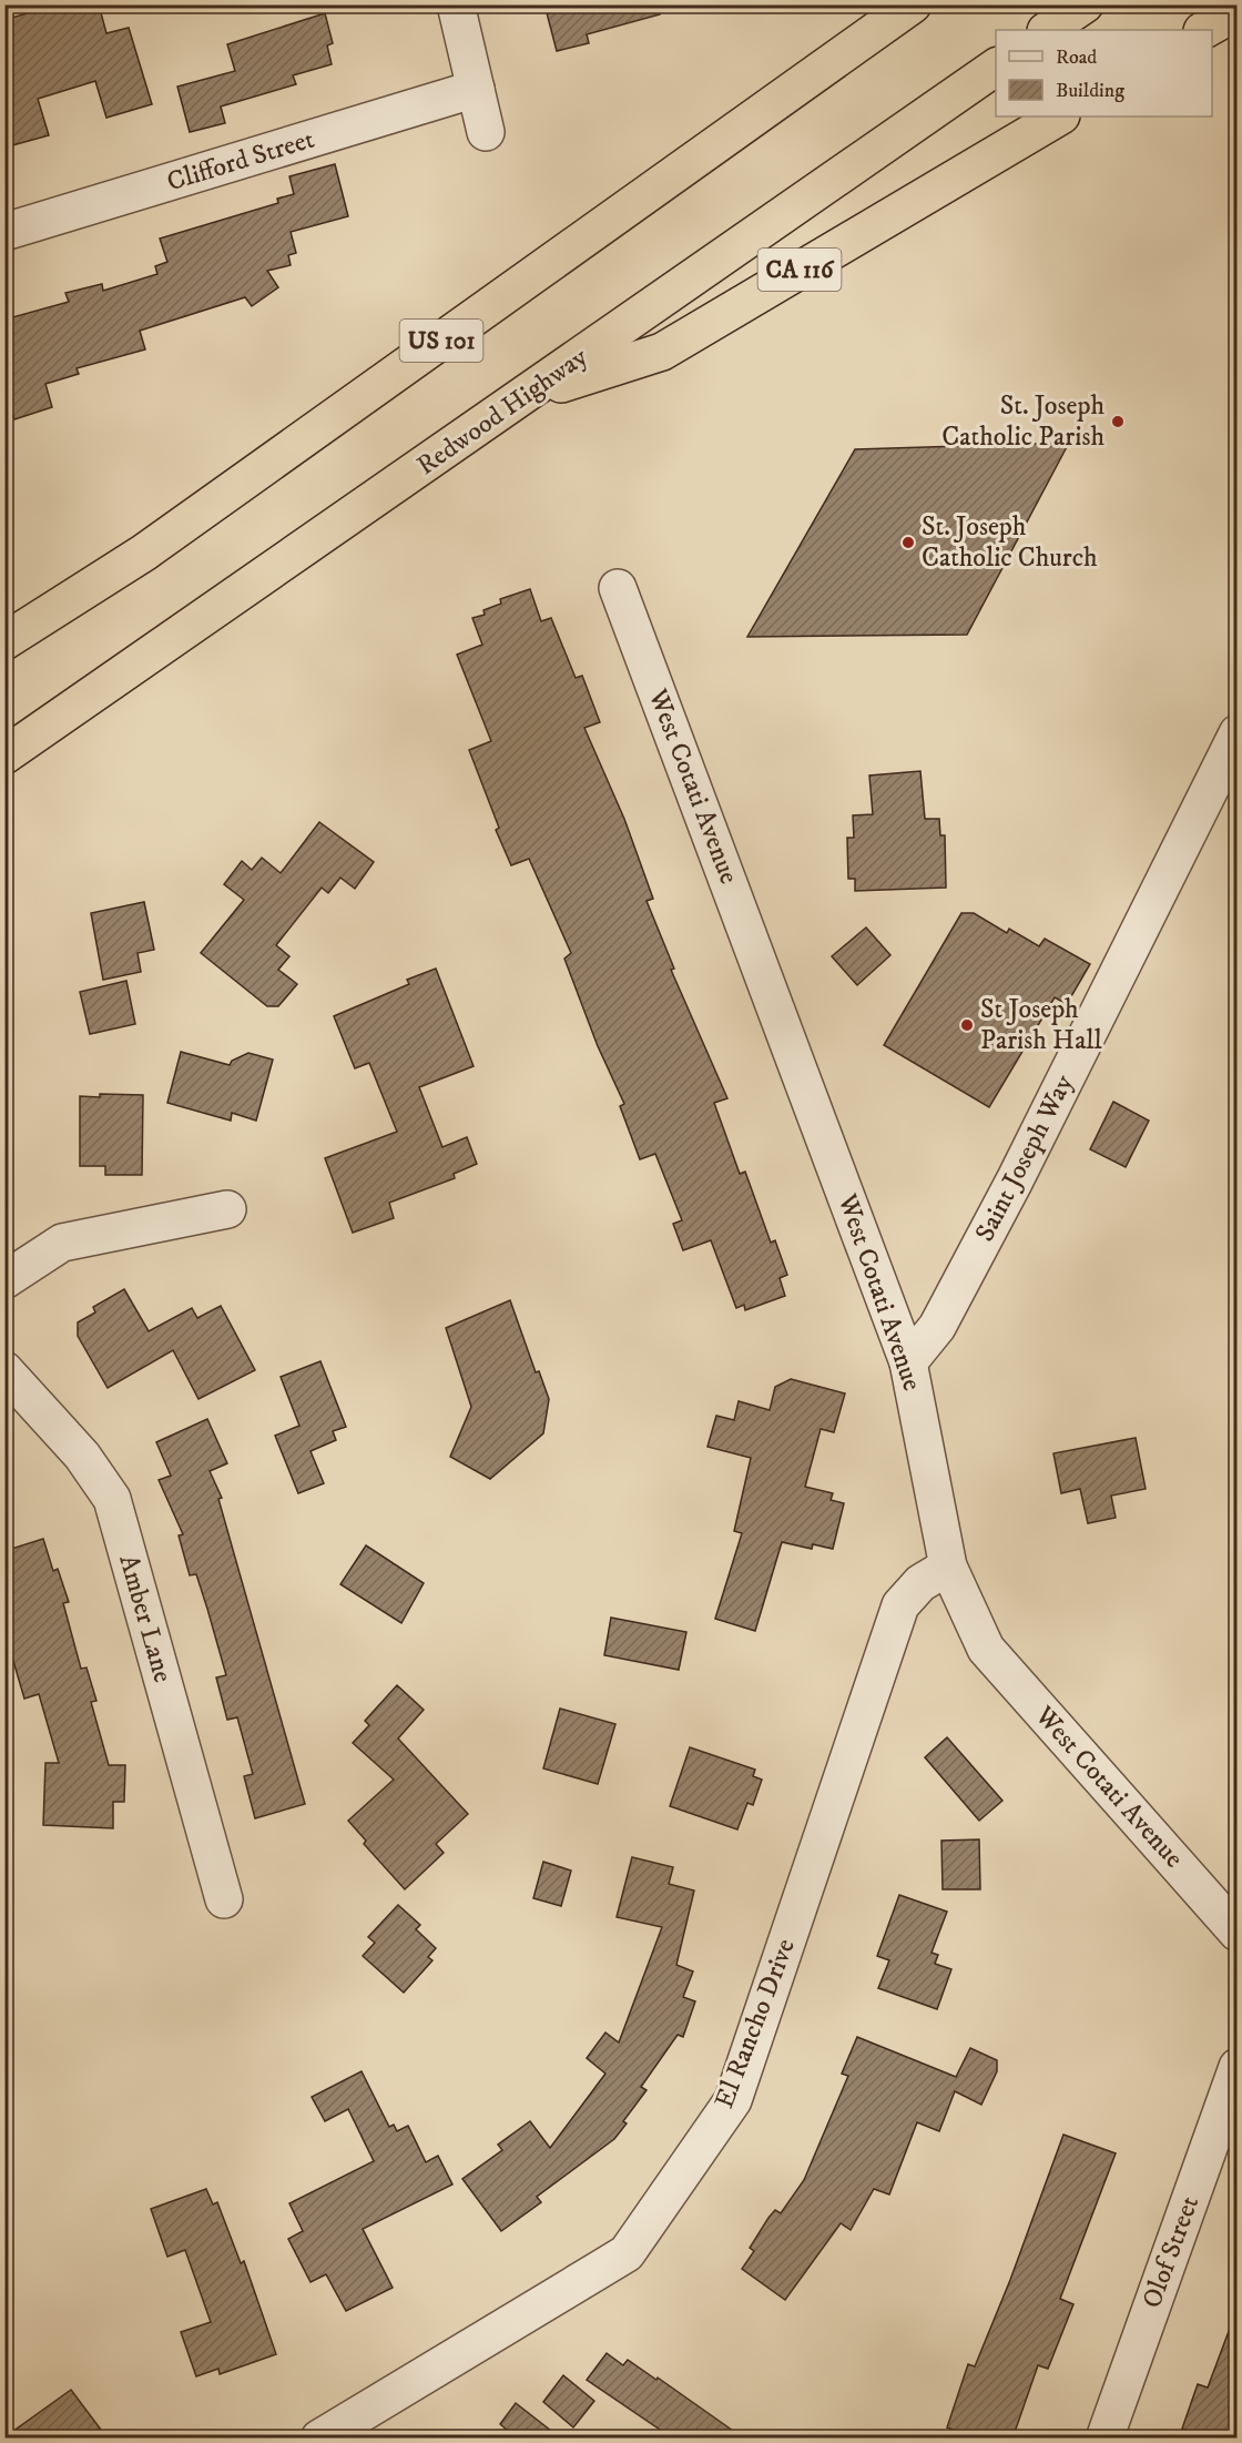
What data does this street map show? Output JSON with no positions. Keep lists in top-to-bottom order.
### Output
{
  "streets": {
    "highway": ["CA 116", "US 101", "Redwood Highway"],
    "street": [
      "Clifford Street",
      "West Cotati Avenue",
      "Saint Joseph Way",
      "Amber Lane",
      "El Rancho Drive",
      "Olof Street"
    ]
  },
  "crossings": [
    ["CA 116", "Redwood Highway"],
    ["West Cotati Avenue", "Saint Joseph Way"],
    ["West Cotati Avenue", "El Rancho Drive"]
  ],
  "places": ["St. Joseph Catholic Parish", "St. Joseph Catholic Church", "St Joseph Parish Hall"],
  "legend": ["Road", "Building"]
}
